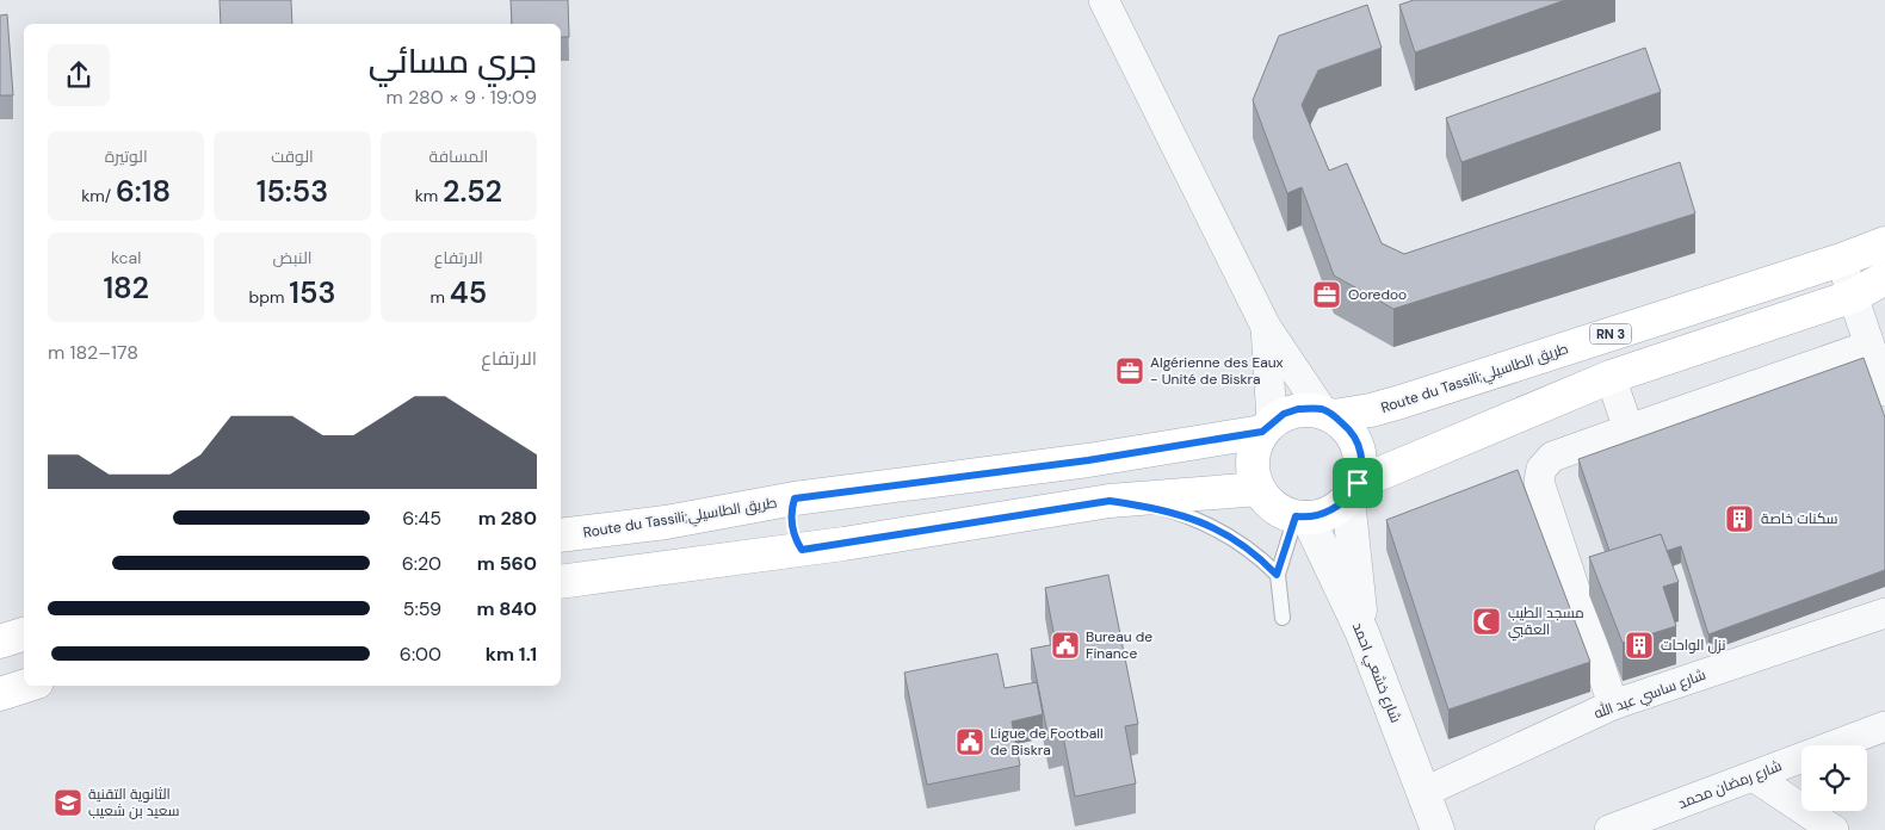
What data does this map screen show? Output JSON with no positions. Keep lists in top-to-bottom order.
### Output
{
  "streets": {
    "main road": ["RN 3", "Route du Tassili;طريق الطاسيلي"],
    "street": ["شارع خشعي احمد", "شارع ساسي عبد الله", "شارع رمضان محمد"]
  },
  "crossings": [
    ["Route du Tassili;طريق الطاسيلي", "شارع خشعي احمد"],
    ["شارع خشعي احمد", "شارع ساسي عبد الله"]
  ],
  "places": {
    "office": ["Ooredoo", "Algérienne des Eaux - Unité de Biskra"],
    "building": ["سكنات خاصة", "نزل الواحات"],
    "mosque": ["مسجد الطيب العقبي"],
    "public building": ["Bureau de Finance", "Ligue de Football de Biskra"],
    "school or university": ["الثانوية التقنية سعيد بن شعيب"]
  },
  "page": {
    "heading": ["جري مسائي", "19:09 · 9 × 280 m"],
    "stats": [
      ["المسافة", "2.52 km"],
      ["الوقت", "15:53"],
      ["الوتيرة", "6:18 /km"],
      ["الارتفاع", "45 m"],
      ["النبض", "153 bpm"],
      ["kcal", "182"]
    ],
    "chart": ["الارتفاع", "178–182 m"],
    "list": [
      {
        "name": "280 m",
        "note": "6:45"
      },
      {
        "name": "560 m",
        "note": "6:20"
      },
      {
        "name": "840 m",
        "note": "5:59"
      },
      {
        "name": "1.1 km",
        "note": "6:00"
      }
    ]
  }
}
